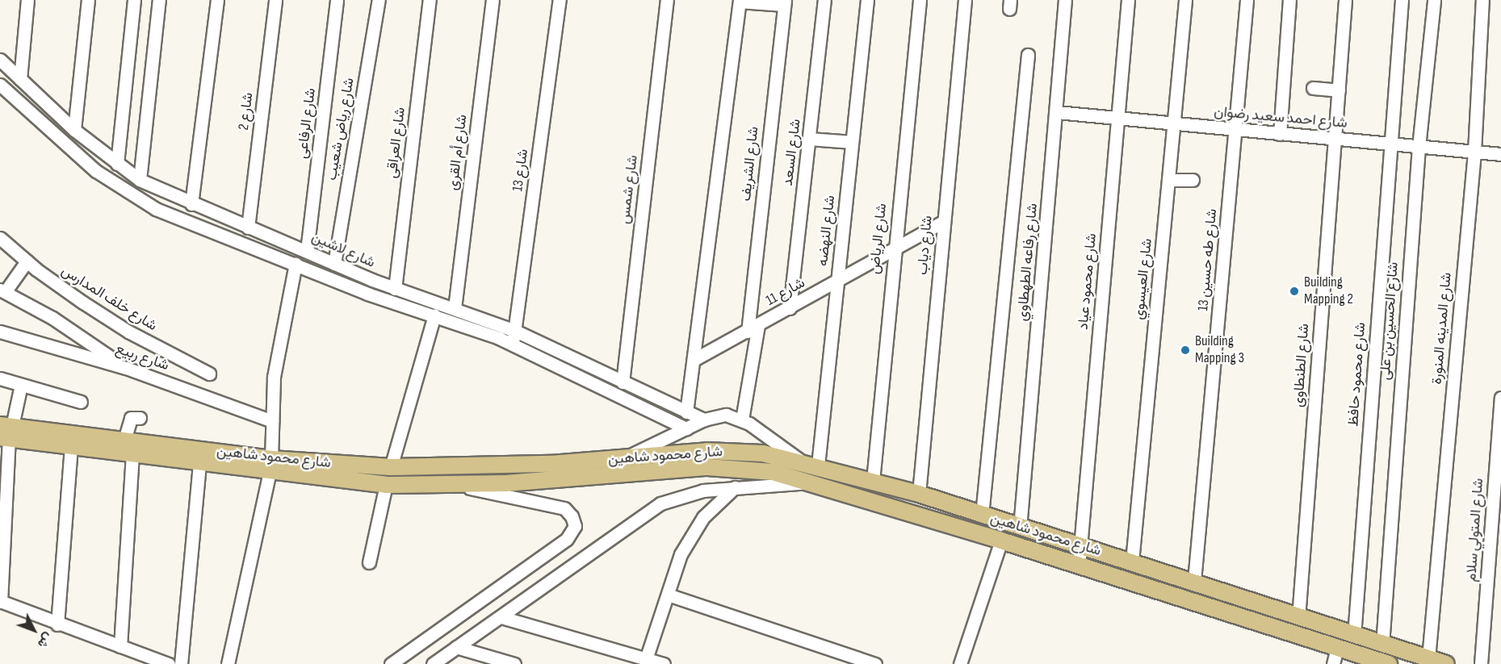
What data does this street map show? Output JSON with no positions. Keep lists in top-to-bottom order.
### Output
{
  "streets": {
    "main road": ["شارع محمود شاهين"],
    "street": [
      "شارع 2",
      "شارع احمد سعيد رضوان",
      "شارع الرفاعى",
      "شارع رياض شعيب",
      "شارع العراقى",
      "شارع أم القرى",
      "شارع السعد",
      "شارع الشريف",
      "شارع 13",
      "شارع شمس",
      "شارع النهضه",
      "شارع الرياض",
      "شارع دياب",
      "شارع لاشين",
      "شارع طه حسين 13",
      "شارع رفاعه الطهطاوي",
      "شارع العيسوي",
      "شارع محمود عياد",
      "شارع 11",
      "شارع خلف المدارس",
      "شارع الحسين بن على",
      "شارع المدينه المنورة",
      "شارع ربيع",
      "شارع الطنطاوى",
      "شارع محمود حافظ",
      "شارع المتولي سلام"
    ]
  },
  "crossings": [
    ["شارع 2", "شارع لاشين"],
    ["شارع احمد سعيد رضوان", "شارع طه حسين 13"],
    ["شارع احمد سعيد رضوان", "شارع رفاعه الطهطاوي"],
    ["شارع احمد سعيد رضوان", "شارع العيسوي"],
    ["شارع احمد سعيد رضوان", "شارع محمود عياد"],
    ["شارع احمد سعيد رضوان", "شارع الحسين بن على"],
    ["شارع احمد سعيد رضوان", "شارع المدينه المنورة"],
    ["شارع احمد سعيد رضوان", "شارع الطنطاوى"],
    ["شارع احمد سعيد رضوان", "شارع محمود حافظ"],
    ["شارع الرفاعى", "شارع لاشين"],
    ["شارع رياض شعيب", "شارع لاشين"],
    ["شارع العراقى", "شارع لاشين"],
    ["شارع أم القرى", "شارع لاشين"],
    ["شارع السعد", "شارع 11"],
    ["شارع الشريف", "شارع 11"],
    ["شارع 13", "شارع لاشين"],
    ["شارع شمس", "شارع لاشين"],
    ["شارع النهضه", "شارع 11"],
    ["شارع النهضه", "شارع محمود شاهين"],
    ["شارع الرياض", "شارع 11"],
    ["شارع الرياض", "شارع محمود شاهين"],
    ["شارع دياب", "شارع 11"],
    ["شارع دياب", "شارع محمود شاهين"],
    ["شارع طه حسين 13", "شارع محمود شاهين"],
    ["شارع رفاعه الطهطاوي", "شارع محمود شاهين"],
    ["شارع العيسوي", "شارع محمود شاهين"],
    ["شارع محمود عياد", "شارع محمود شاهين"],
    ["شارع الحسين بن على", "شارع محمود شاهين"],
    ["شارع المدينه المنورة", "شارع محمود شاهين"],
    ["شارع الطنطاوى", "شارع محمود شاهين"],
    ["شارع محمود حافظ", "شارع محمود شاهين"]
  ],
  "places": ["Building Mapping 2", "Building Mapping 3"],
  "north": "bottom right"
}
